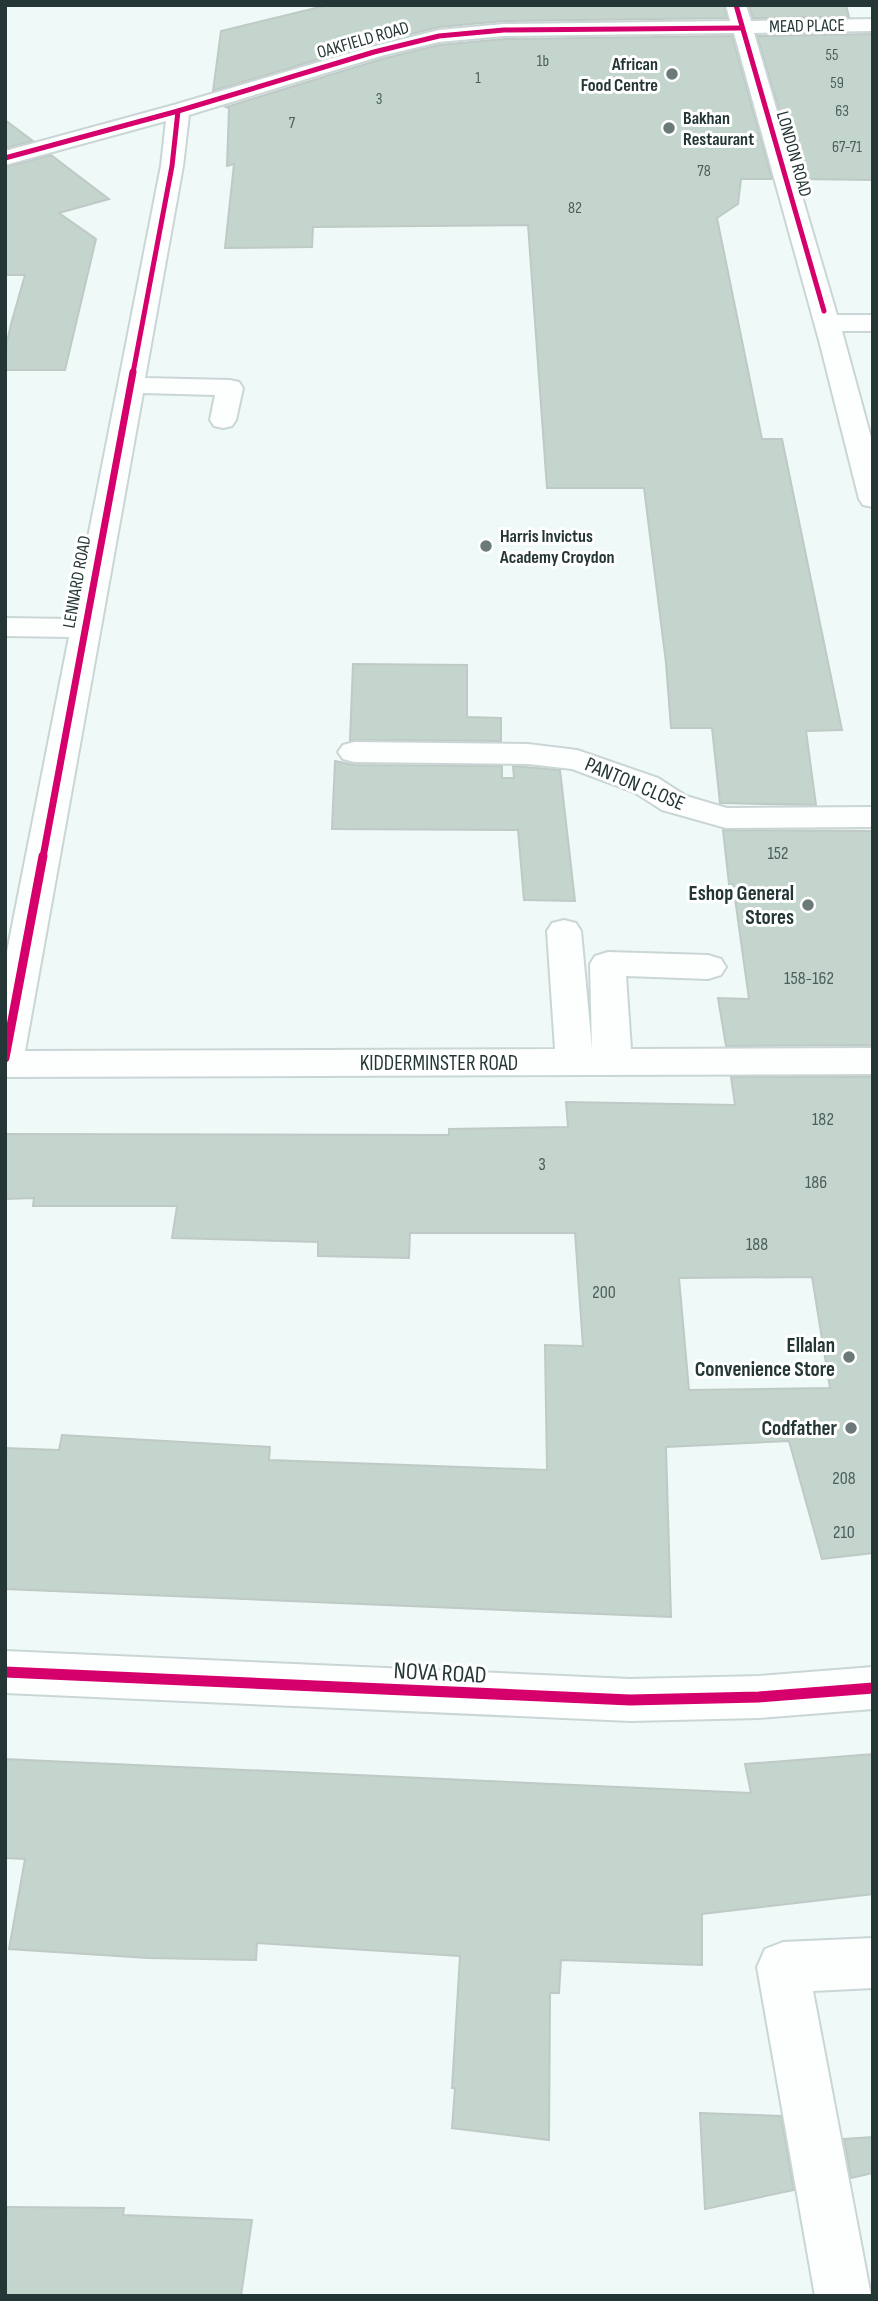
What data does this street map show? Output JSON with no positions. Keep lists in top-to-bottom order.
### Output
{
  "streets": {
    "street": [
      "MEAD PLACE",
      "OAKFIELD ROAD",
      "LONDON ROAD",
      "LENNARD ROAD",
      "PANTON CLOSE",
      "KIDDERMINSTER ROAD",
      "NOVA ROAD"
    ]
  },
  "crossings": [
    ["MEAD PLACE", "OAKFIELD ROAD"],
    ["MEAD PLACE", "LONDON ROAD"],
    ["OAKFIELD ROAD", "LONDON ROAD"],
    ["OAKFIELD ROAD", "LENNARD ROAD"]
  ],
  "places": [
    "African Food Centre",
    "Bakhan Restaurant",
    "Harris Invictus Academy Croydon",
    "Eshop General Stores",
    "Ellalan Convenience Store",
    "Codfather"
  ],
  "house_numbers": [
    "55",
    "1b",
    "1",
    "59",
    "3",
    "63",
    "7",
    "67-71",
    "78",
    "82",
    "152",
    "158-162",
    "182",
    "3",
    "186",
    "188",
    "200",
    "208",
    "210"
  ]
}
